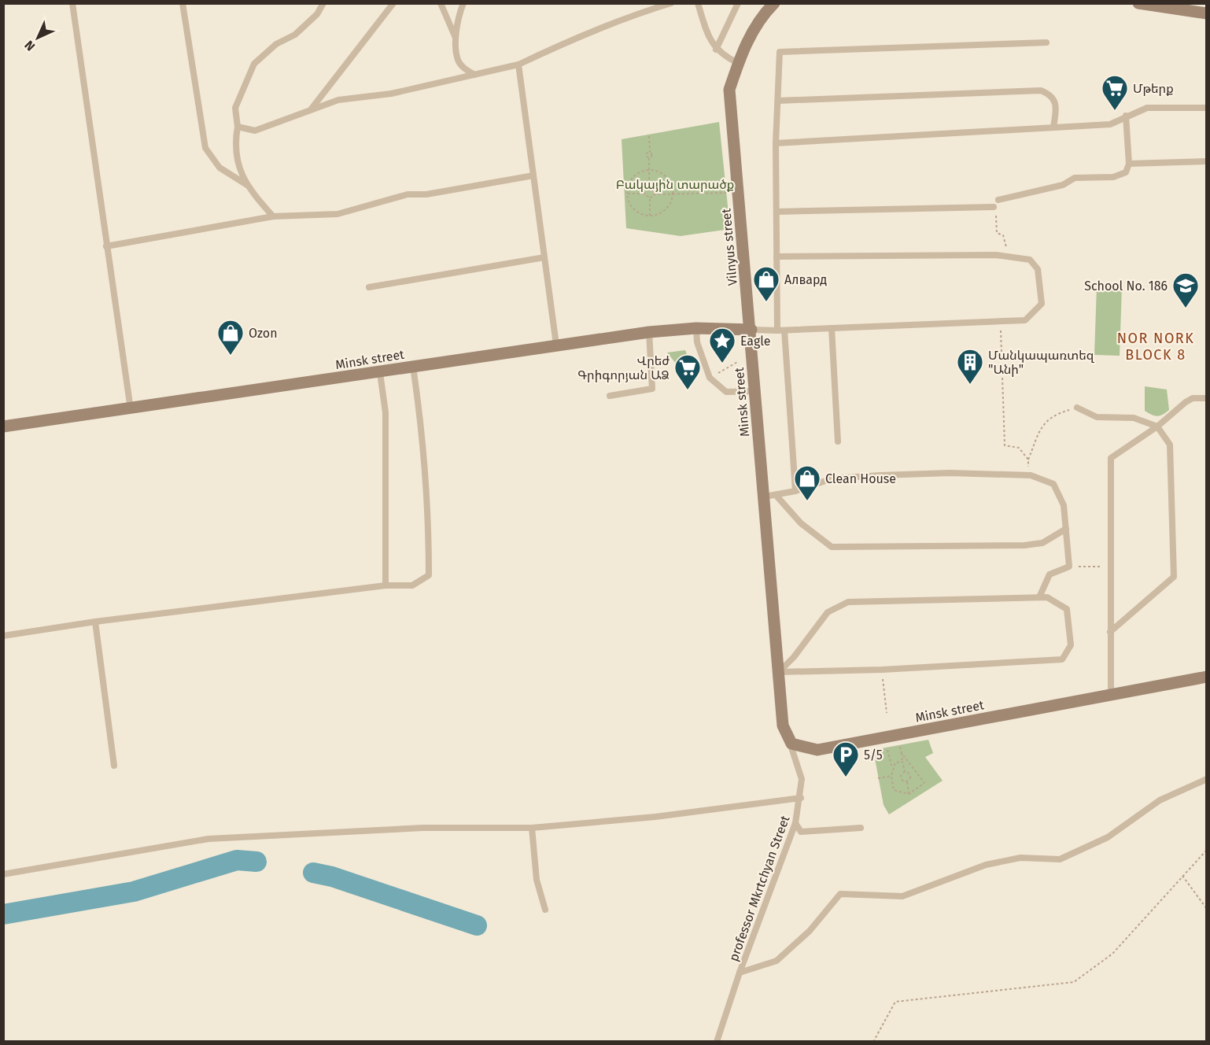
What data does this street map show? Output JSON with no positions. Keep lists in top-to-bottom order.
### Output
{
  "streets": {
    "main road": ["Vilnyus street", "Minsk street"],
    "lane": ["professor Mkrtchyan Street"]
  },
  "crossings": [
    ["Vilnyus street", "Minsk street"],
    ["Minsk street", "professor Mkrtchyan Street"]
  ],
  "districts": ["NOR NORK BLOCK 8"],
  "parks": ["Բակային տարածք"],
  "places": {
    "supermarket": ["Մթերք", "Վրեժ Գրիգորյան ԱՁ"],
    "shop": ["Алвард", "Ozon", "Clean House"],
    "school or university": ["School No. 186"],
    "place": ["Eagle"],
    "building": ["Մանկապառտեզ \"Անի\""],
    "parking": ["5/5"]
  },
  "north": "bottom left"
}
